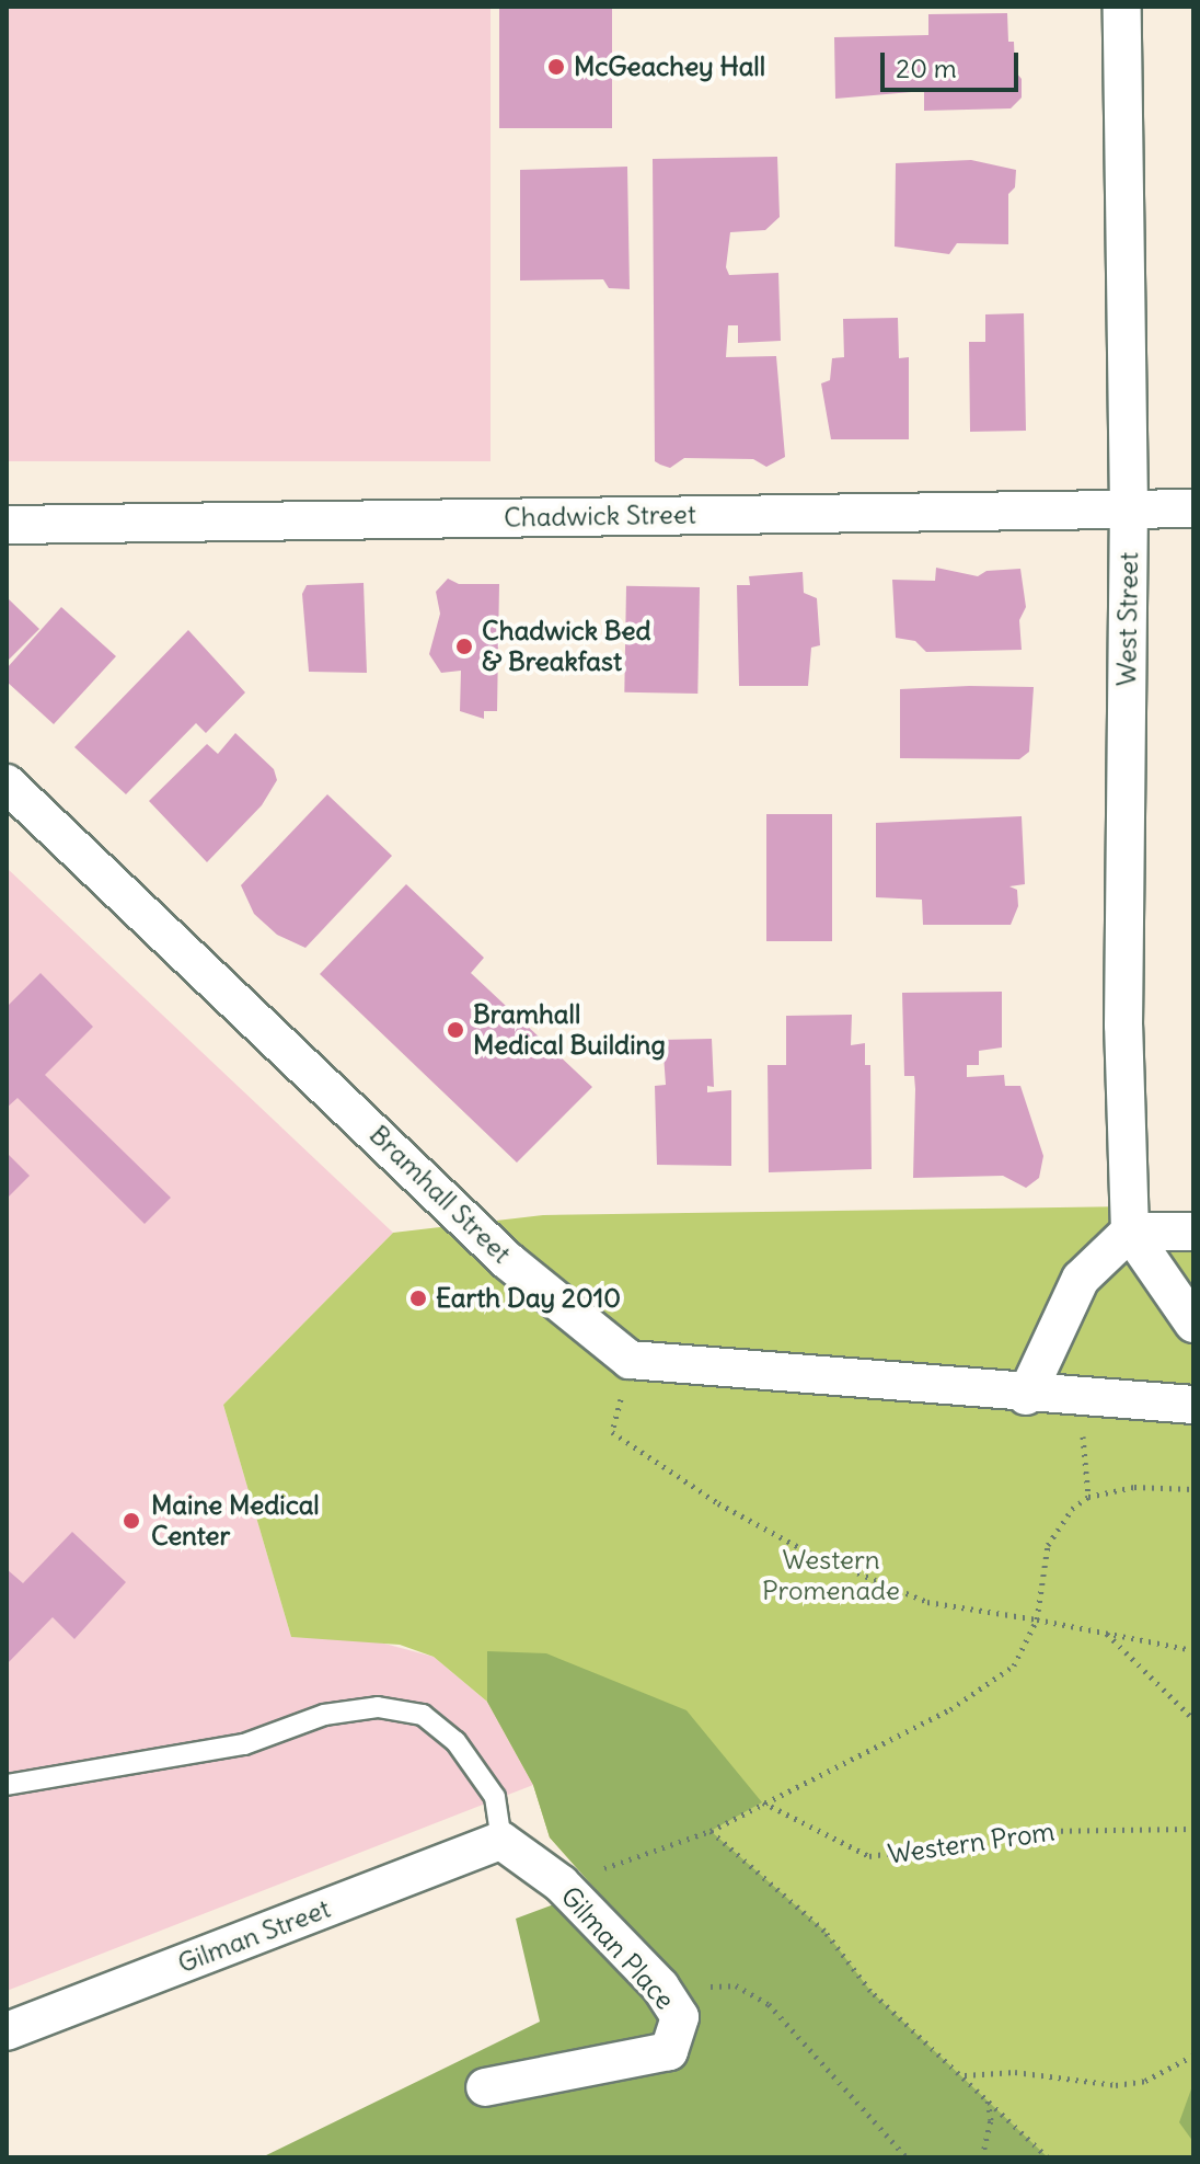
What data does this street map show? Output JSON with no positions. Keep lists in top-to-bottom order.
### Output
{
  "streets": {
    "street": [
      "Chadwick Street",
      "West Street",
      "Bramhall Street",
      "Gilman Street",
      "Gilman Place"
    ],
    "path": ["Western Prom"]
  },
  "crossings": [
    ["Chadwick Street", "West Street"],
    ["Gilman Street", "Gilman Place"]
  ],
  "parks": ["Western Promenade"],
  "places": [
    "McGeachey Hall",
    "Chadwick Bed & Breakfast",
    "Bramhall Medical Building",
    "Earth Day 2010",
    "Maine Medical Center"
  ],
  "scale_bar": "20 m"
}
